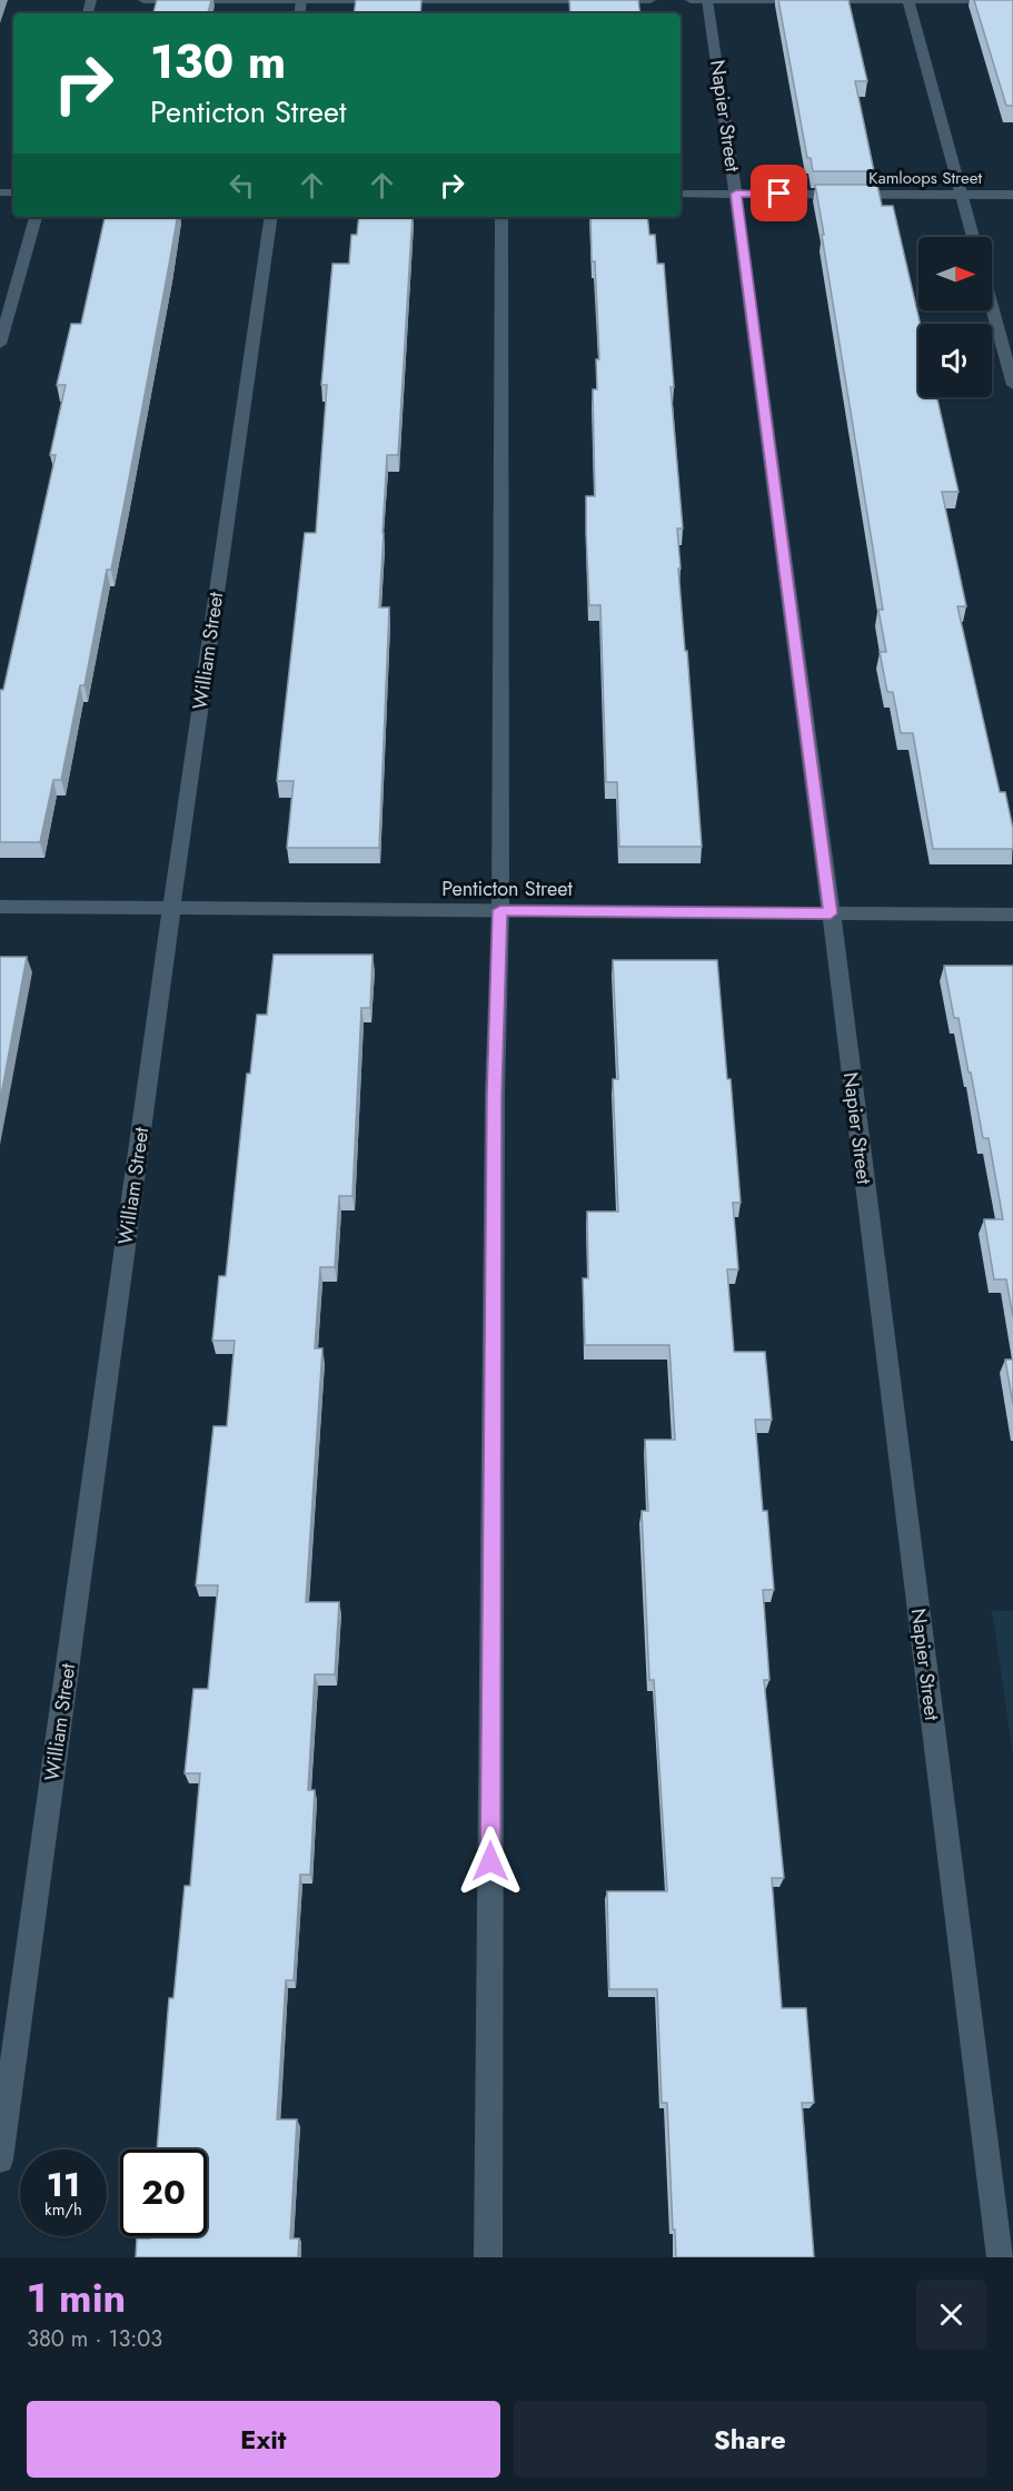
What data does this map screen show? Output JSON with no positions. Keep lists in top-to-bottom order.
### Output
{
  "streets": {
    "street": [
      "Napier Street",
      "Kamloops Street",
      "William Street",
      "Penticton Street"
    ]
  },
  "crossings": [
    ["Napier Street", "Kamloops Street"],
    ["Napier Street", "Penticton Street"],
    ["William Street", "Penticton Street"]
  ],
  "north": "right",
  "page": {
    "turn": ["130 m", "Penticton Street"],
    "speed": "11 km/h",
    "limit": "20",
    "heading": ["1 min", "380 m · 13:03"],
    "buttons": ["Exit", "Share"]
  }
}
